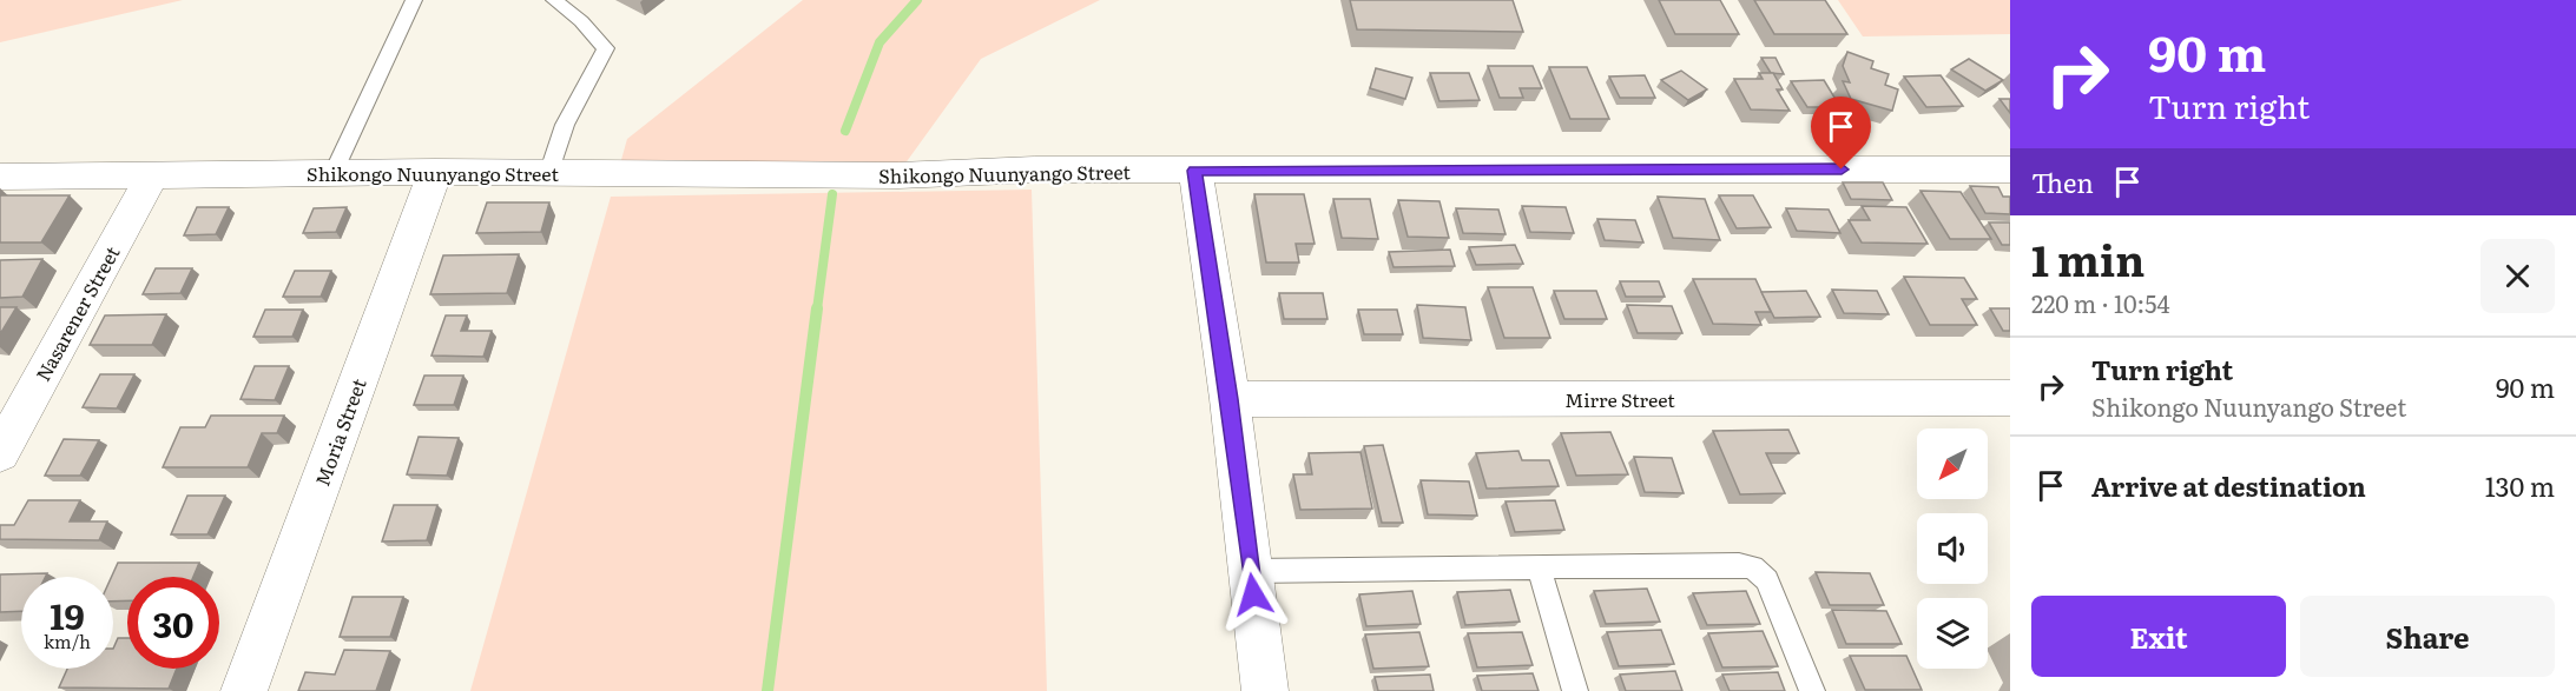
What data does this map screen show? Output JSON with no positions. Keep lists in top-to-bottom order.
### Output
{
  "streets": {
    "street": [
      "Shikongo Nuunyango Street",
      "Nasarener Street",
      "Mirre Street",
      "Moria Street"
    ]
  },
  "crossings": [
    ["Shikongo Nuunyango Street", "Nasarener Street"],
    ["Shikongo Nuunyango Street", "Moria Street"]
  ],
  "north": "bottom left",
  "page": {
    "turn": ["90 m", "Turn right"],
    "then": "Then",
    "heading": ["1 min", "220 m · 10:54"],
    "list": [
      {
        "name": "Turn right",
        "note": "Shikongo Nuunyango Street",
        "value": "90 m"
      },
      {
        "name": "Arrive at destination",
        "value": "130 m"
      }
    ],
    "speed": "19 km/h",
    "limit": "30",
    "buttons": ["Exit", "Share"]
  }
}
